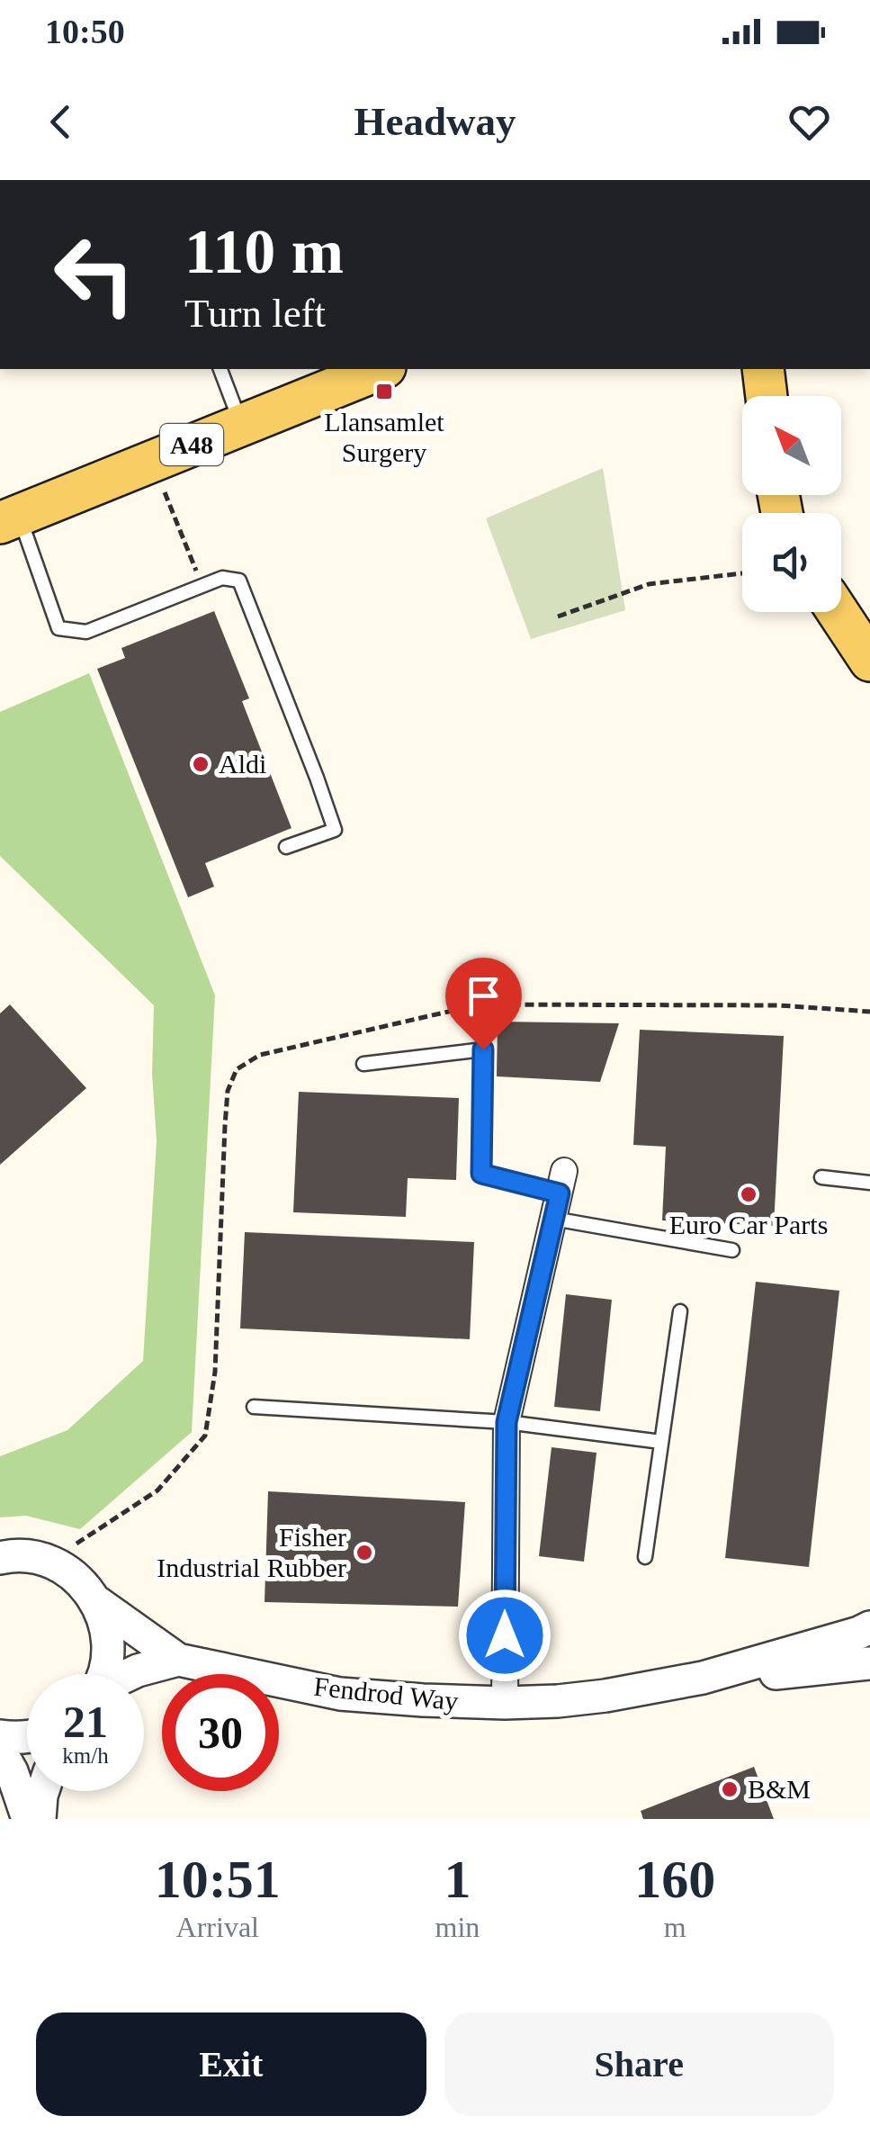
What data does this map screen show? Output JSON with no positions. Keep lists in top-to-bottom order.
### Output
{
  "streets": {
    "main road": ["A48"],
    "street": ["Fendrod Way"]
  },
  "places": {
    "transit": ["Llansamlet Surgery"],
    "other": [
      "Aldi",
      "Euro Car Parts",
      "Fisher Industrial Rubber",
      "B&M"
    ]
  },
  "north": "top left",
  "page": {
    "status": "10:50",
    "header": "Headway",
    "turn": ["110 m", "Turn left"],
    "speed": "21 km/h",
    "limit": "30",
    "eta": [
      "10:51",
      "Arrival",
      "1",
      "min",
      "160",
      "m"
    ],
    "buttons": ["Exit", "Share"]
  }
}
